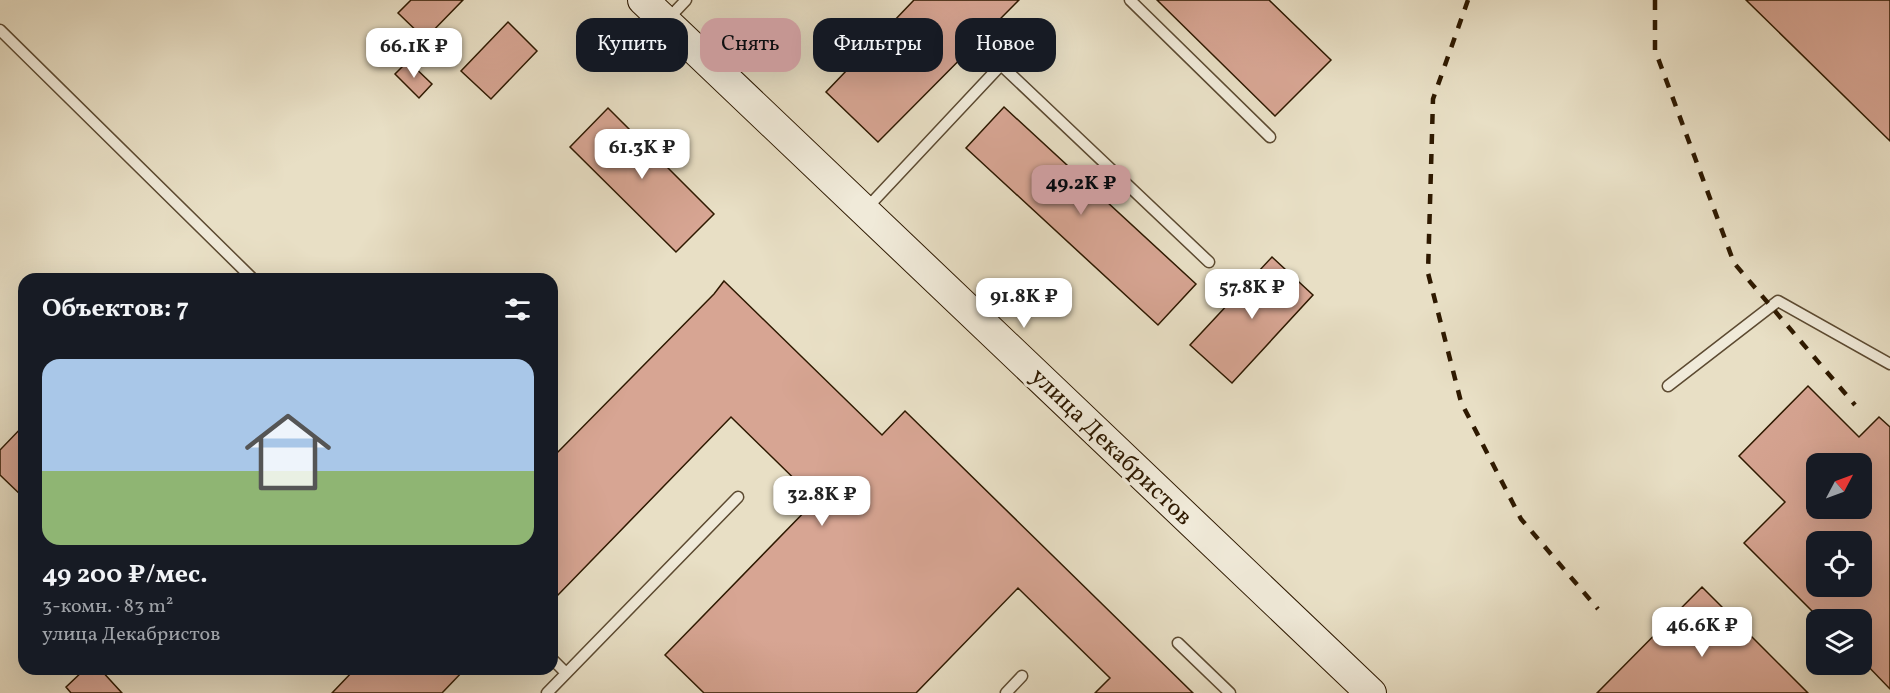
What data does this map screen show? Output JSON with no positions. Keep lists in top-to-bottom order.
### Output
{
  "streets": {
    "street": ["улица Декабристов"]
  },
  "north": "top right",
  "page": {
    "chip": [
      "Купить",
      "Снять",
      "Фильтры",
      "Новое"
    ],
    "price": [
      "66.1K ₽",
      "61.3K ₽",
      "49.2K ₽",
      "57.8K ₽",
      "91.8K ₽",
      "32.8K ₽",
      "46.6K ₽"
    ],
    "heading": "Объектов: 7",
    "list": [
      {
        "name": "49 200 ₽/мес.",
        "note": "3-комн. · 83 m² · улица Декабристов"
      }
    ]
  }
}
